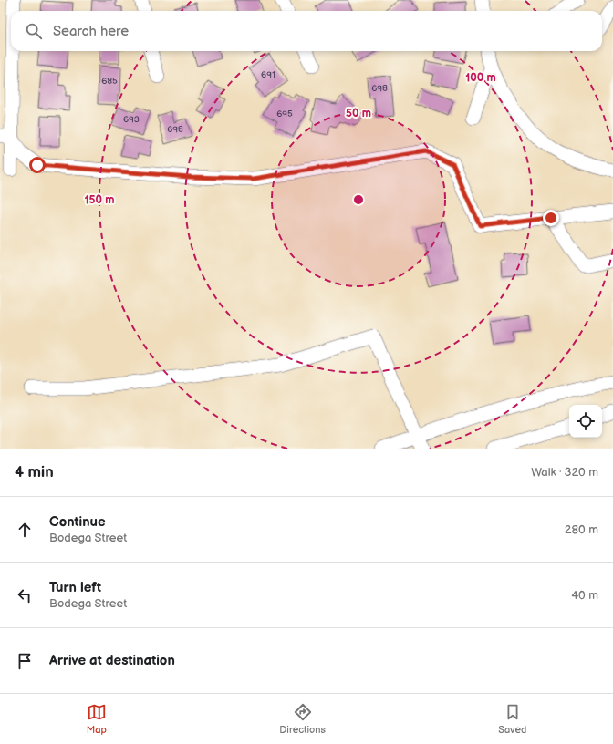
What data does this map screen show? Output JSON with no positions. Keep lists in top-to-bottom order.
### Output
{
  "house_numbers": [
    "691",
    "685",
    "698",
    "695",
    "693",
    "698"
  ],
  "page": {
    "search": "Search here",
    "heading": ["4 min", "Walk · 320 m"],
    "list": [
      ["Continue", "Bodega Street", "280 m"],
      ["Turn left", "Bodega Street", "40 m"],
      "Arrive at destination"
    ],
    "nav": ["Map", "Directions", "Saved"]
  },
  "rings": ["100 m", "50 m", "150 m"]
}
